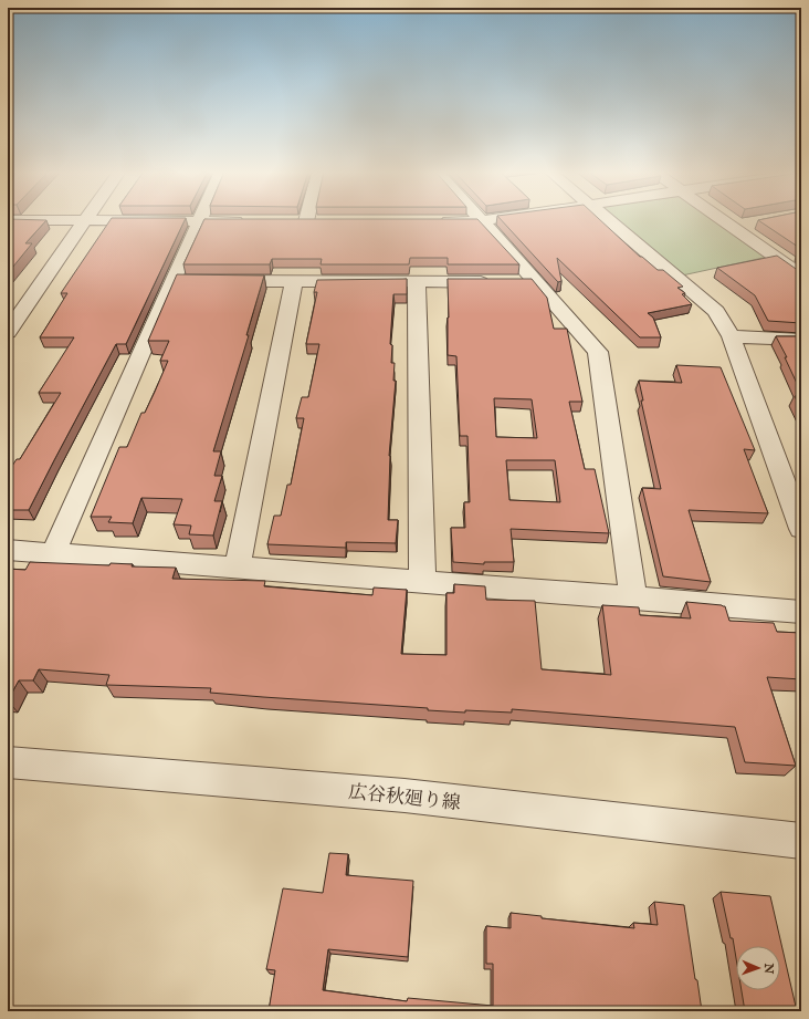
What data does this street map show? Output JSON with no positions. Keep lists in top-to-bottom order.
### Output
{
  "streets": {
    "street": ["広谷秋廻り線"]
  },
  "north": "right"
}
